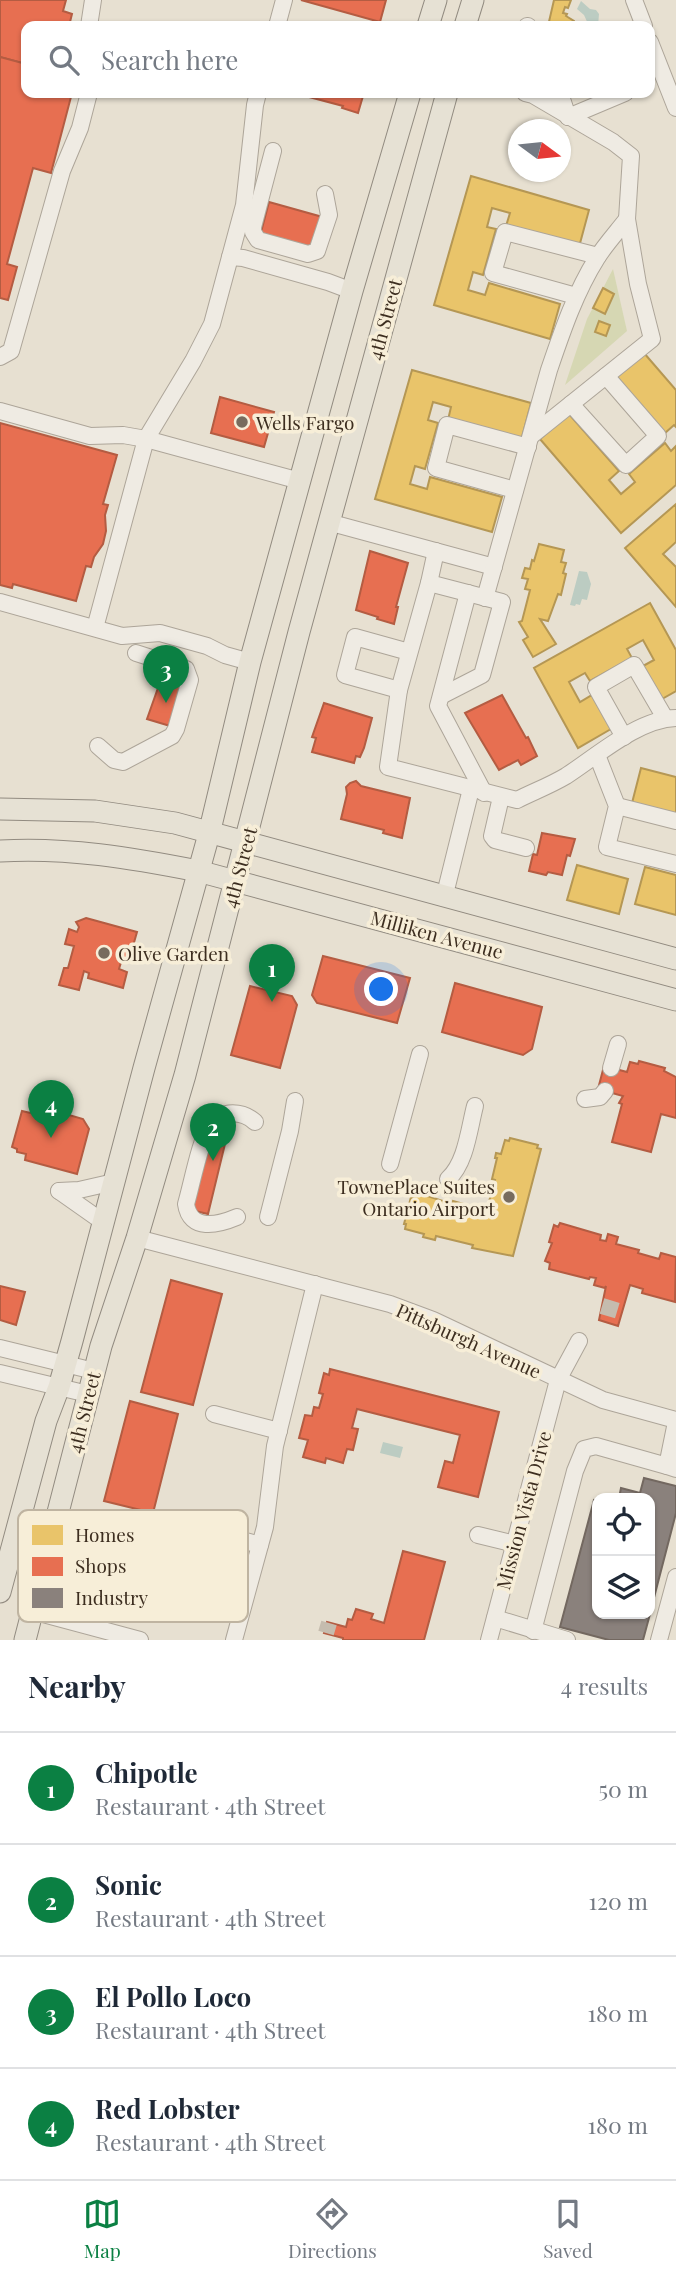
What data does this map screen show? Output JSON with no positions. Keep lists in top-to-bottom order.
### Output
{
  "streets": {
    "main road": ["4th Street", "Milliken Avenue"],
    "street": ["Pittsburgh Avenue", "Mission Vista Drive"]
  },
  "crossings": [
    ["4th Street", "Milliken Avenue"],
    ["4th Street", "Pittsburgh Avenue"],
    ["Pittsburgh Avenue", "Mission Vista Drive"]
  ],
  "places": ["Wells Fargo", "Olive Garden", "TownePlace Suites Ontario Airport"],
  "legend": ["Homes", "Shops", "Industry"],
  "north": "right",
  "page": {
    "search": "Search here",
    "pins": [
      "3",
      "1",
      "4",
      "2"
    ],
    "heading": ["Nearby", "4 results"],
    "list": [
      {
        "mark": "1",
        "name": "Chipotle",
        "note": "Restaurant · 4th Street",
        "value": "50 m"
      },
      {
        "mark": "2",
        "name": "Sonic",
        "note": "Restaurant · 4th Street",
        "value": "120 m"
      },
      {
        "mark": "3",
        "name": "El Pollo Loco",
        "note": "Restaurant · 4th Street",
        "value": "180 m"
      },
      {
        "mark": "4",
        "name": "Red Lobster",
        "note": "Restaurant · 4th Street",
        "value": "180 m"
      }
    ],
    "nav": ["Map", "Directions", "Saved"]
  }
}
